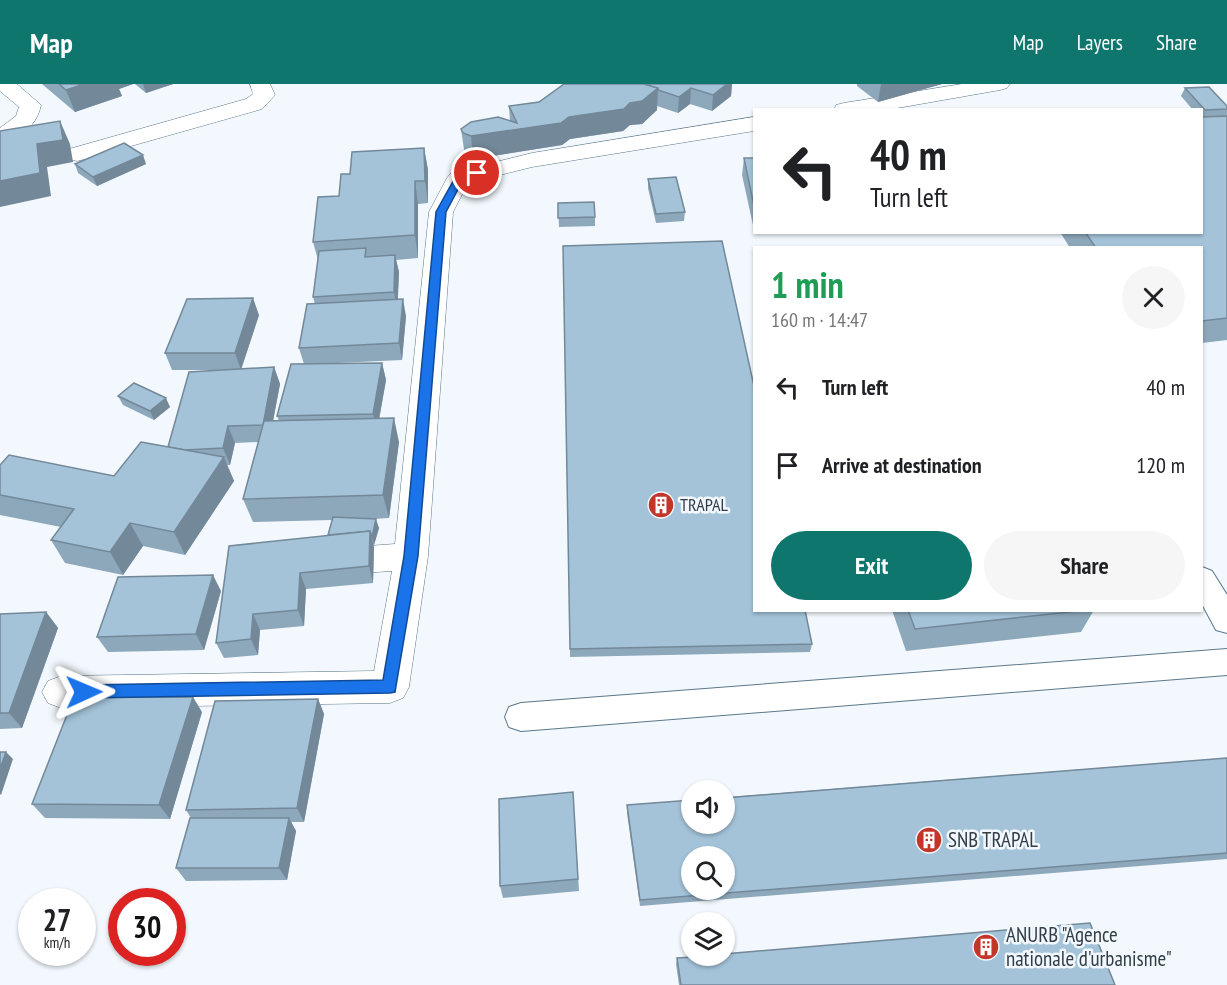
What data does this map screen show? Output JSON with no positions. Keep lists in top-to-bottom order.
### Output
{
  "places": {
    "building": ["TRAPAL", "SNB TRAPAL", "ANURB \"Agence nationale d'urbanisme\""]
  },
  "page": {
    "header": "Map",
    "nav": ["Map", "Layers", "Share"],
    "turn": ["40 m", "Turn left"],
    "heading": ["1 min", "160 m · 14:47"],
    "list": [
      {
        "name": "Turn left",
        "value": "40 m"
      },
      {
        "name": "Arrive at destination",
        "value": "120 m"
      }
    ],
    "buttons": ["Exit", "Share"],
    "speed": "27 km/h",
    "limit": "30"
  }
}
